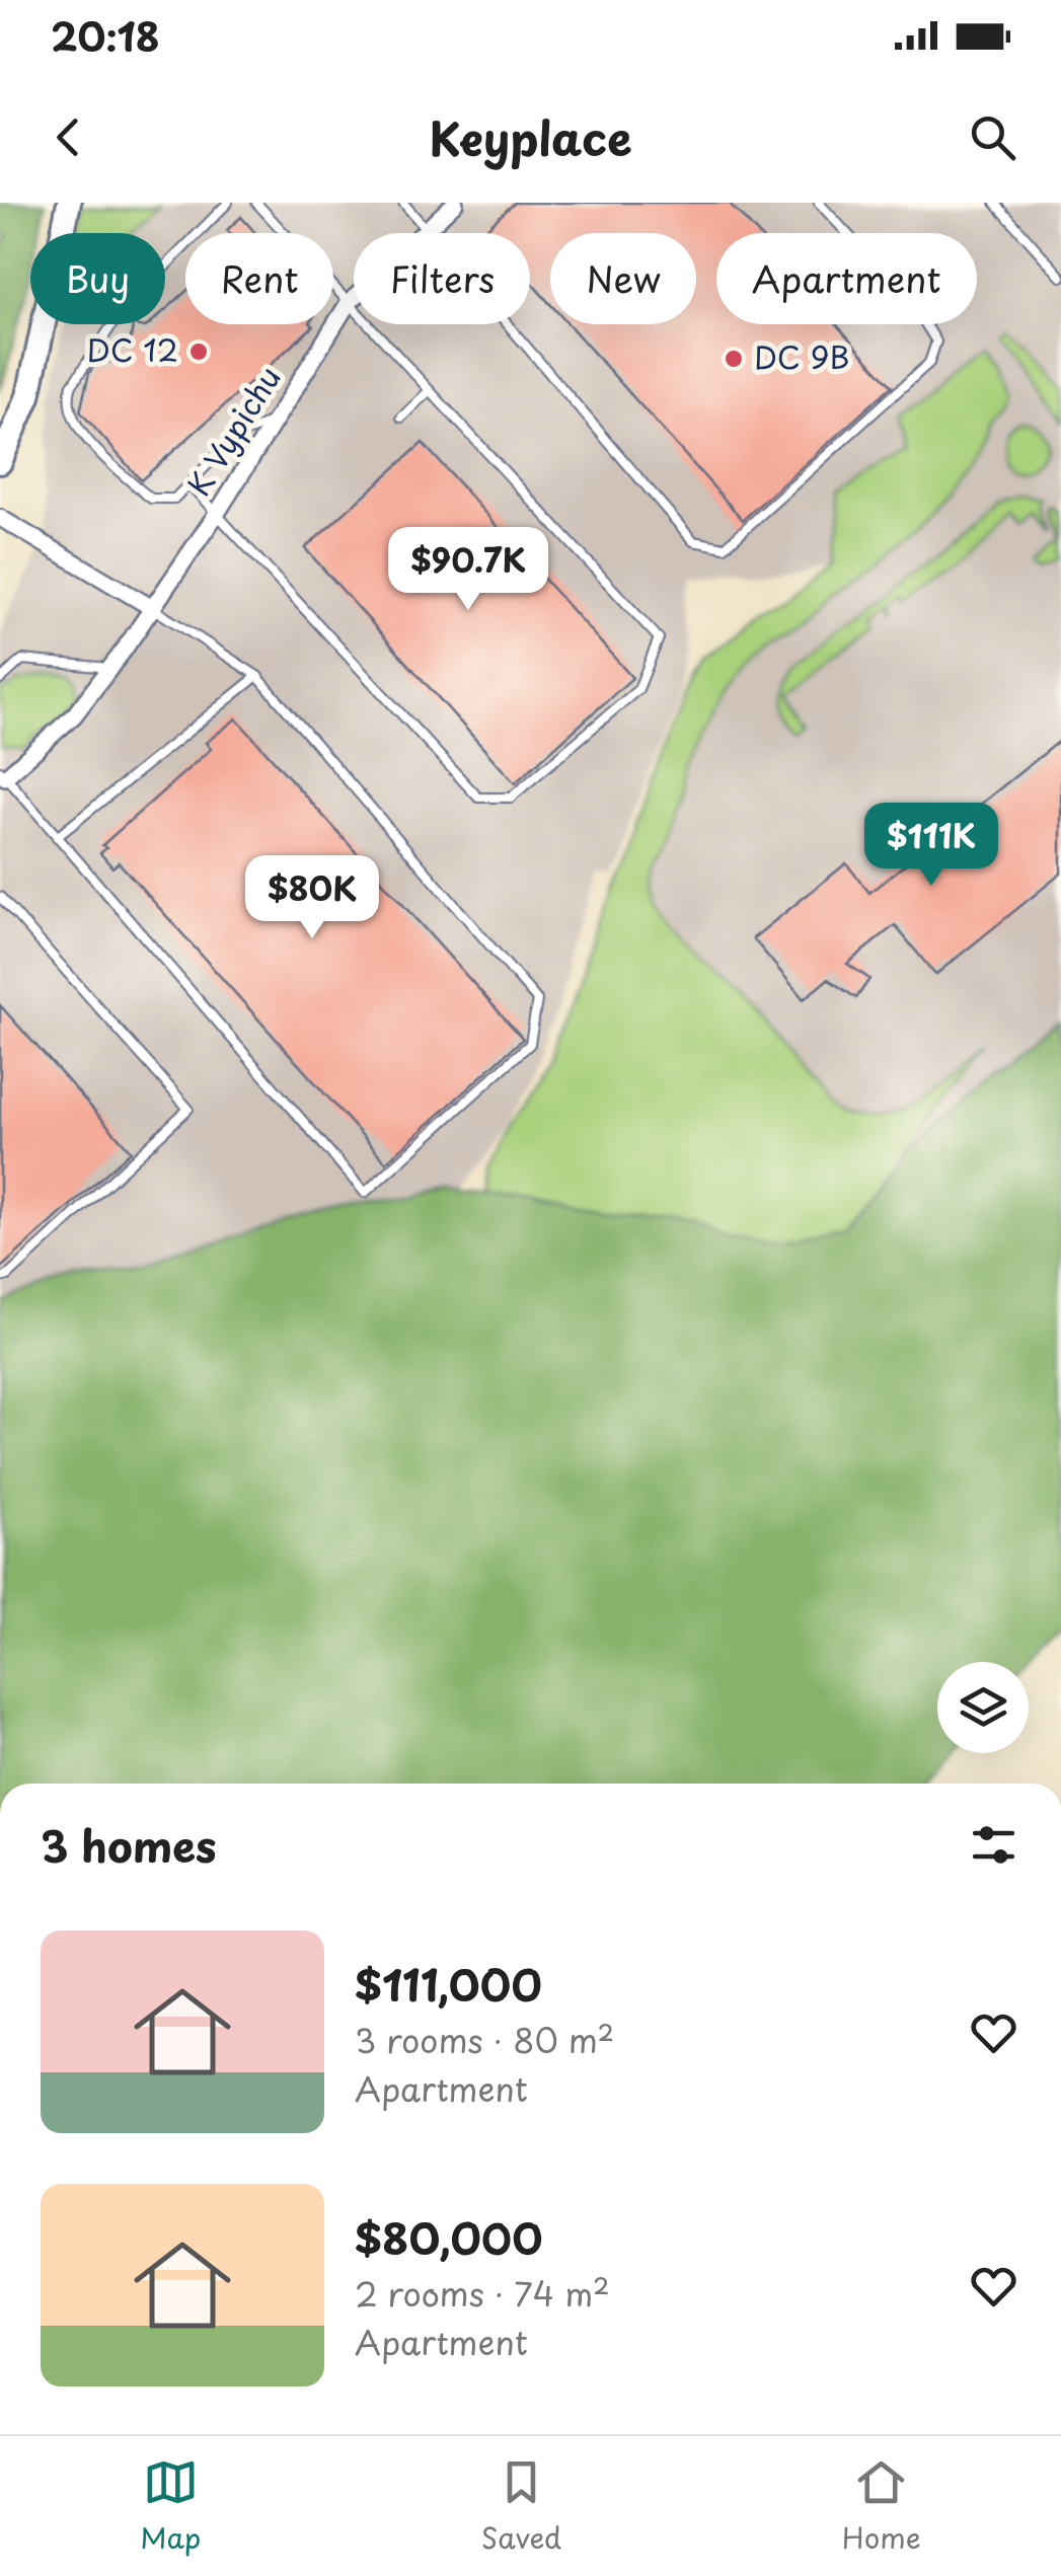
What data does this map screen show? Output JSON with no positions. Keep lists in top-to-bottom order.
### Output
{
  "streets": {
    "street": ["K Vypichu"]
  },
  "places": ["DC 12", "DC 9B"],
  "page": {
    "status": "20:18",
    "header": "Keyplace",
    "chip": [
      "Buy",
      "Rent",
      "Filters",
      "New",
      "Apartment"
    ],
    "price": ["$90.7K", "$111K", "$80K"],
    "heading": "3 homes",
    "list": [
      {
        "name": "$111,000",
        "note": "3 rooms · 80 m² · Apartment"
      },
      {
        "name": "$80,000",
        "note": "2 rooms · 74 m² · Apartment"
      }
    ],
    "tabs": ["Map", "Saved", "Home"]
  }
}
